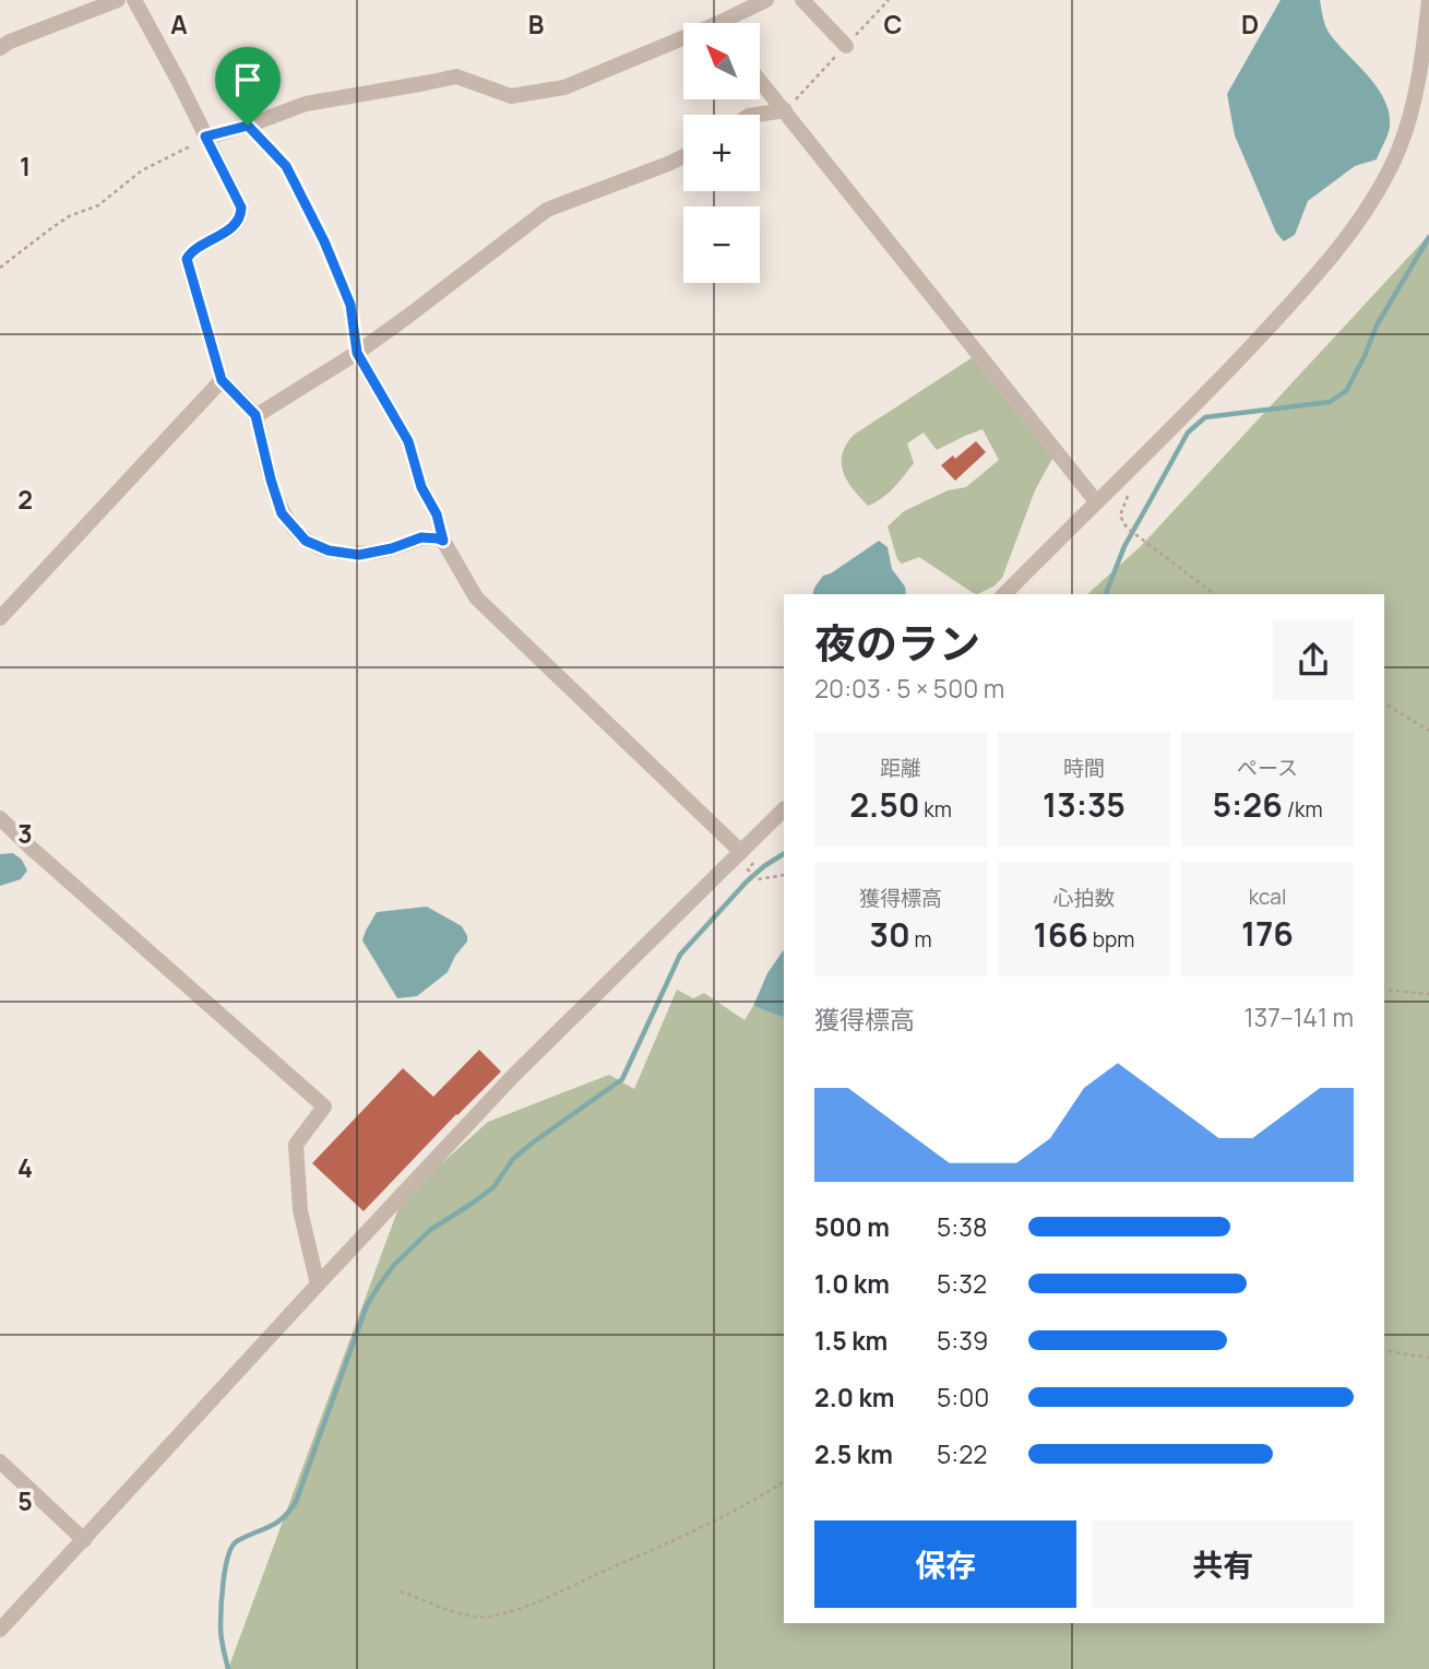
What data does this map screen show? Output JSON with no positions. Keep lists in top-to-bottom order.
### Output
{
  "north": "top left",
  "page": {
    "map_buttons": ["+", "−"],
    "heading": ["夜のラン", "20:03 · 5 × 500 m"],
    "stats": [
      ["距離", "2.50 km"],
      ["時間", "13:35"],
      ["ペース", "5:26 /km"],
      ["獲得標高", "30 m"],
      ["心拍数", "166 bpm"],
      ["kcal", "176"]
    ],
    "chart": ["獲得標高", "137–141 m"],
    "list": [
      {
        "name": "500 m",
        "note": "5:38"
      },
      {
        "name": "1.0 km",
        "note": "5:32"
      },
      {
        "name": "1.5 km",
        "note": "5:39"
      },
      {
        "name": "2.0 km",
        "note": "5:00"
      },
      {
        "name": "2.5 km",
        "note": "5:22"
      }
    ],
    "buttons": ["保存", "共有"]
  },
  "grid": {
    "columns": [
      "A",
      "B",
      "C",
      "D"
    ],
    "rows": [
      "1",
      "2",
      "3",
      "4",
      "5"
    ]
  }
}
